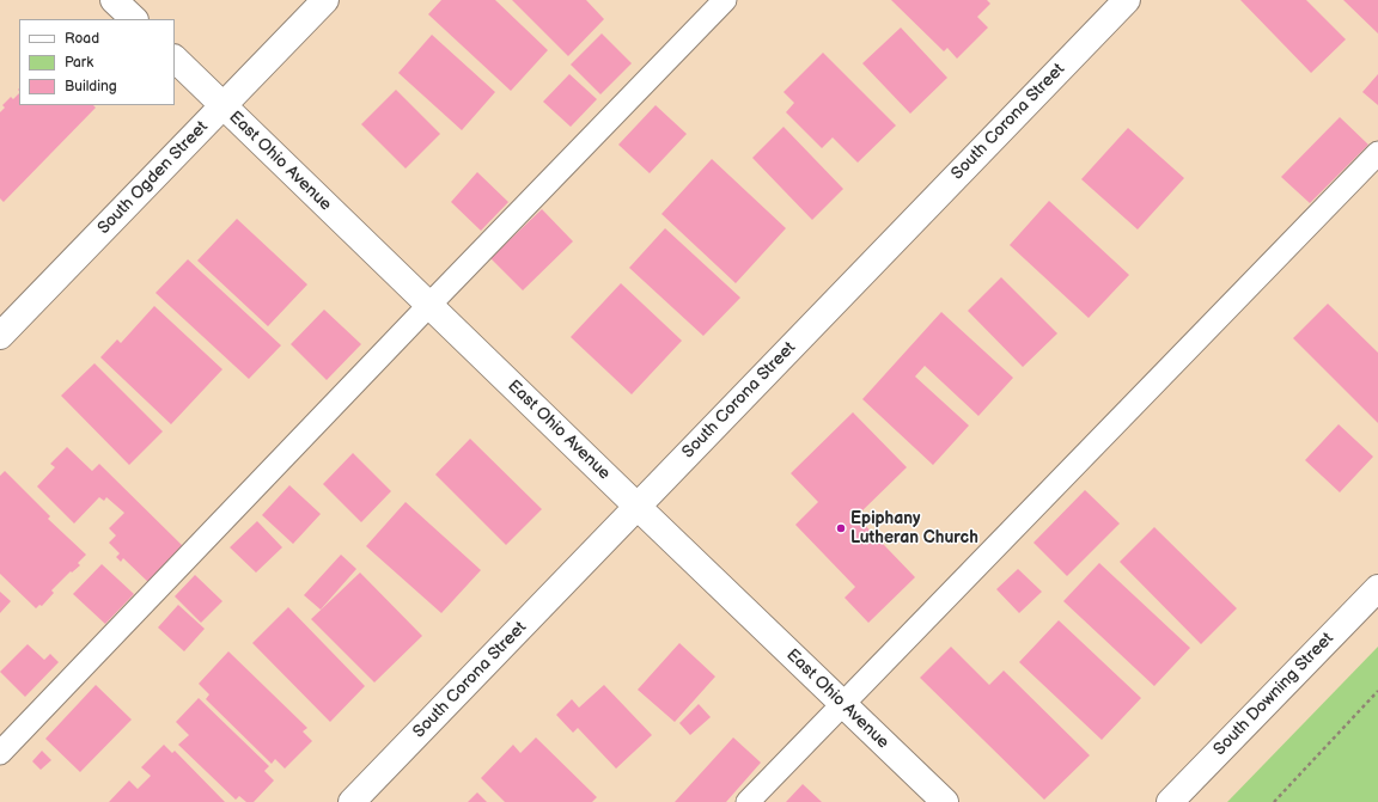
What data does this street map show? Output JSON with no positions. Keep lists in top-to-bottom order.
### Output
{
  "streets": {
    "street": [
      "South Corona Street",
      "East Ohio Avenue",
      "South Ogden Street",
      "South Downing Street"
    ]
  },
  "crossings": [
    ["South Corona Street", "East Ohio Avenue"],
    ["East Ohio Avenue", "South Ogden Street"]
  ],
  "places": ["Epiphany Lutheran Church"],
  "legend": ["Road", "Park", "Building"]
}
